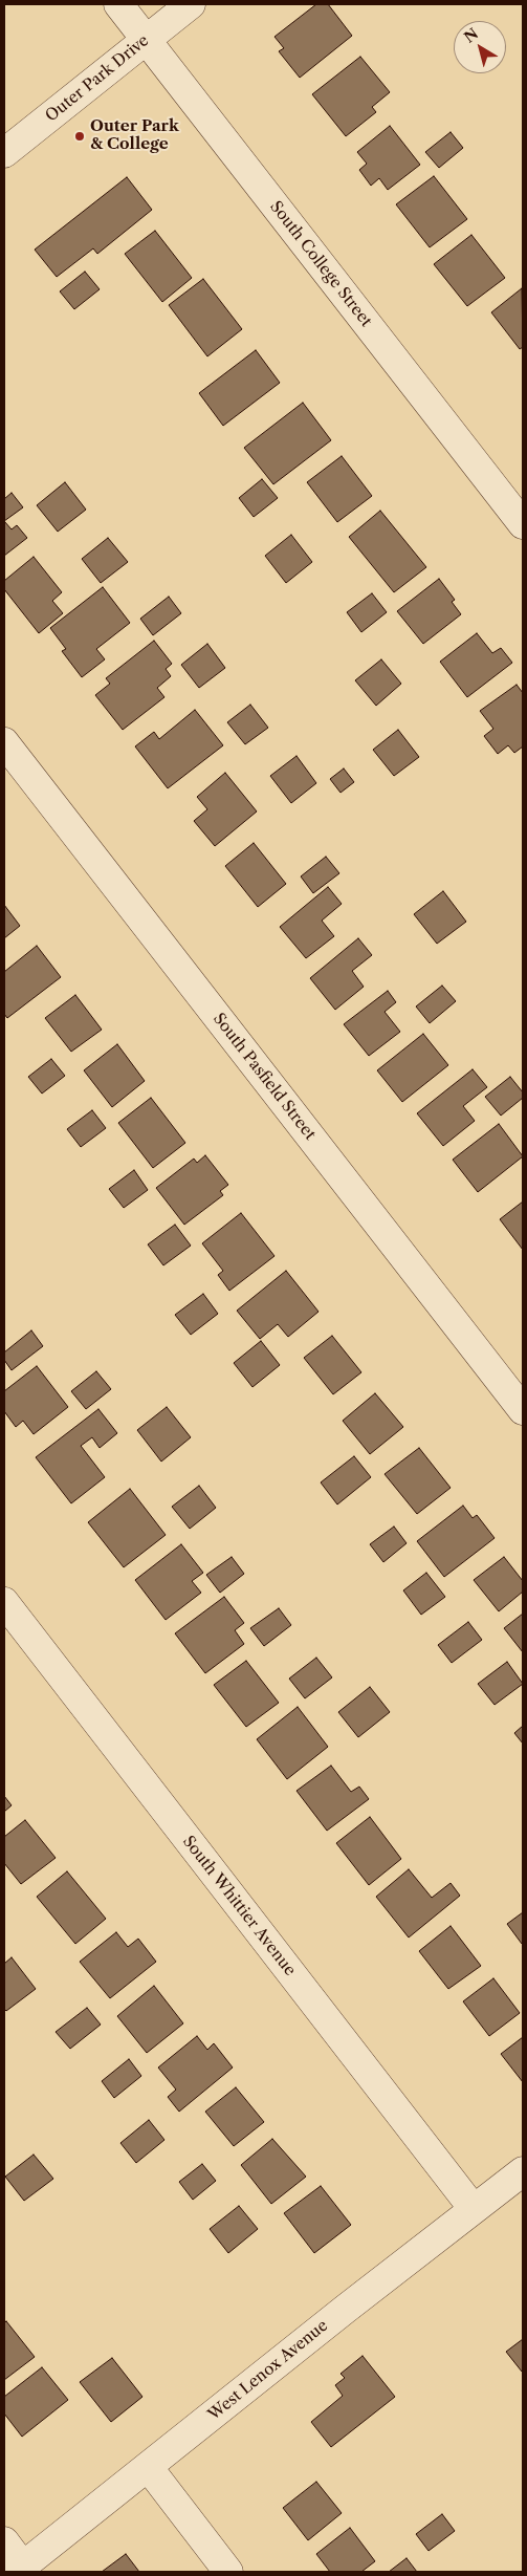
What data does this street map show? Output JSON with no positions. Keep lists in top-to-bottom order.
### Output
{
  "streets": {
    "street": [
      "Outer Park Drive",
      "South College Street",
      "South Pasfield Street",
      "South Whittier Avenue",
      "West Lenox Avenue"
    ]
  },
  "crossings": [
    ["Outer Park Drive", "South College Street"],
    ["South Whittier Avenue", "West Lenox Avenue"]
  ],
  "places": ["Outer Park & College"],
  "north": "top left"
}
